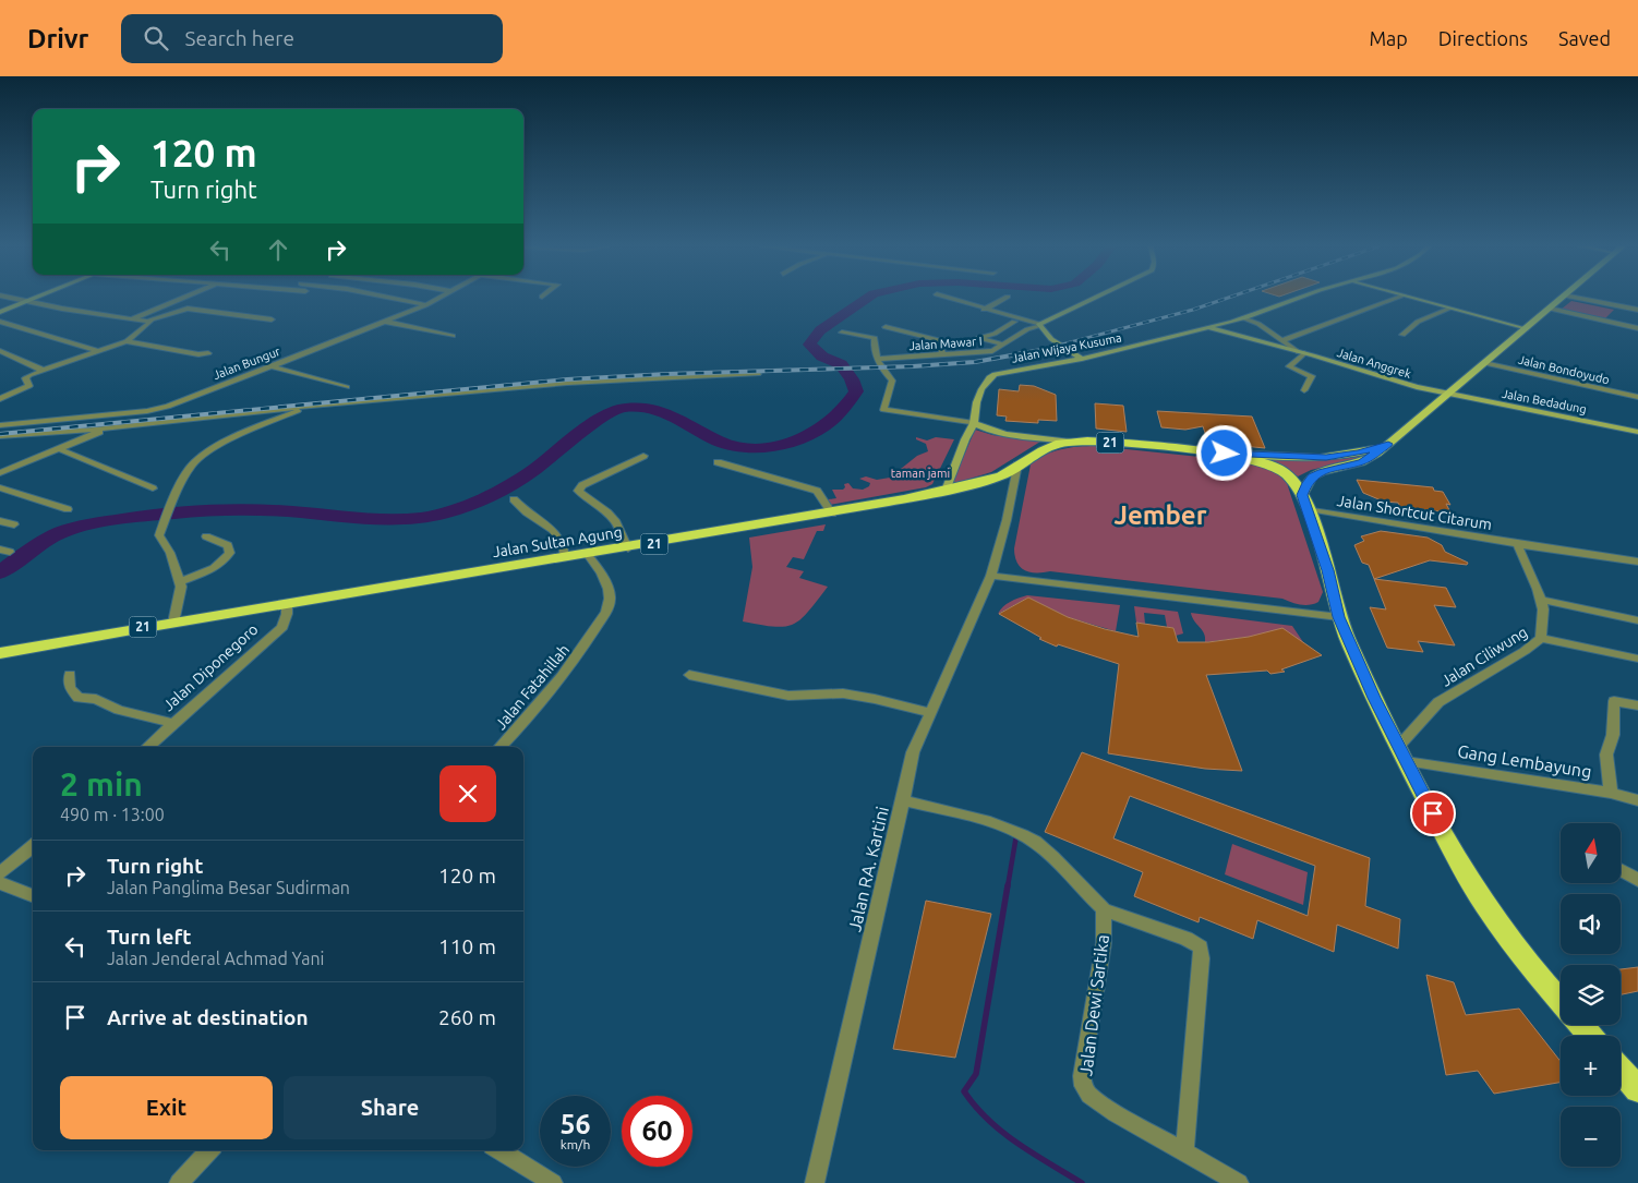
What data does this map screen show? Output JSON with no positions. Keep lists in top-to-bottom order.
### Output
{
  "streets": {
    "highway": ["21", "Jalan Sultan Agung"],
    "street": [
      "Jalan Mawar I",
      "Jalan Wijaya Kusuma",
      "Jalan Bungur",
      "Jalan Anggrek",
      "Jalan Bondoyudo",
      "Jalan Bedadung",
      "Jalan Shortcut Citarum",
      "Jalan Ciliwung",
      "Jalan Diponegoro",
      "Jalan Fatahillah",
      "Gang Lembayung",
      "Jalan RA. Kartini",
      "Jalan Dewi Sartika"
    ]
  },
  "crossings": [
    ["Jalan Wijaya Kusuma", "Jalan Anggrek"],
    ["Jalan Anggrek", "Jalan Bedadung"],
    ["21", "Jalan Shortcut Citarum"],
    ["21", "Jalan Sultan Agung"],
    ["21", "Jalan Ciliwung"],
    ["21", "Gang Lembayung"],
    ["Jalan Shortcut Citarum", "Jalan Ciliwung"],
    ["Jalan Sultan Agung", "Jalan Diponegoro"],
    ["Jalan Sultan Agung", "Jalan Fatahillah"],
    ["Jalan Sultan Agung", "Jalan RA. Kartini"],
    ["Jalan Ciliwung", "Gang Lembayung"]
  ],
  "districts": ["Jember"],
  "parks": ["taman jami"],
  "north": "top",
  "page": {
    "header": "Drivr",
    "search": "Search here",
    "nav": ["Map", "Directions", "Saved"],
    "turn": ["120 m", "Turn right"],
    "heading": ["2 min", "490 m · 13:00"],
    "map_buttons": ["+", "−"],
    "list": [
      {
        "name": "Turn right",
        "note": "Jalan Panglima Besar Sudirman",
        "value": "120 m"
      },
      {
        "name": "Turn left",
        "note": "Jalan Jenderal Achmad Yani",
        "value": "110 m"
      },
      {
        "name": "Arrive at destination",
        "value": "260 m"
      }
    ],
    "buttons": ["Exit", "Share"],
    "speed": "56 km/h",
    "limit": "60"
  }
}
